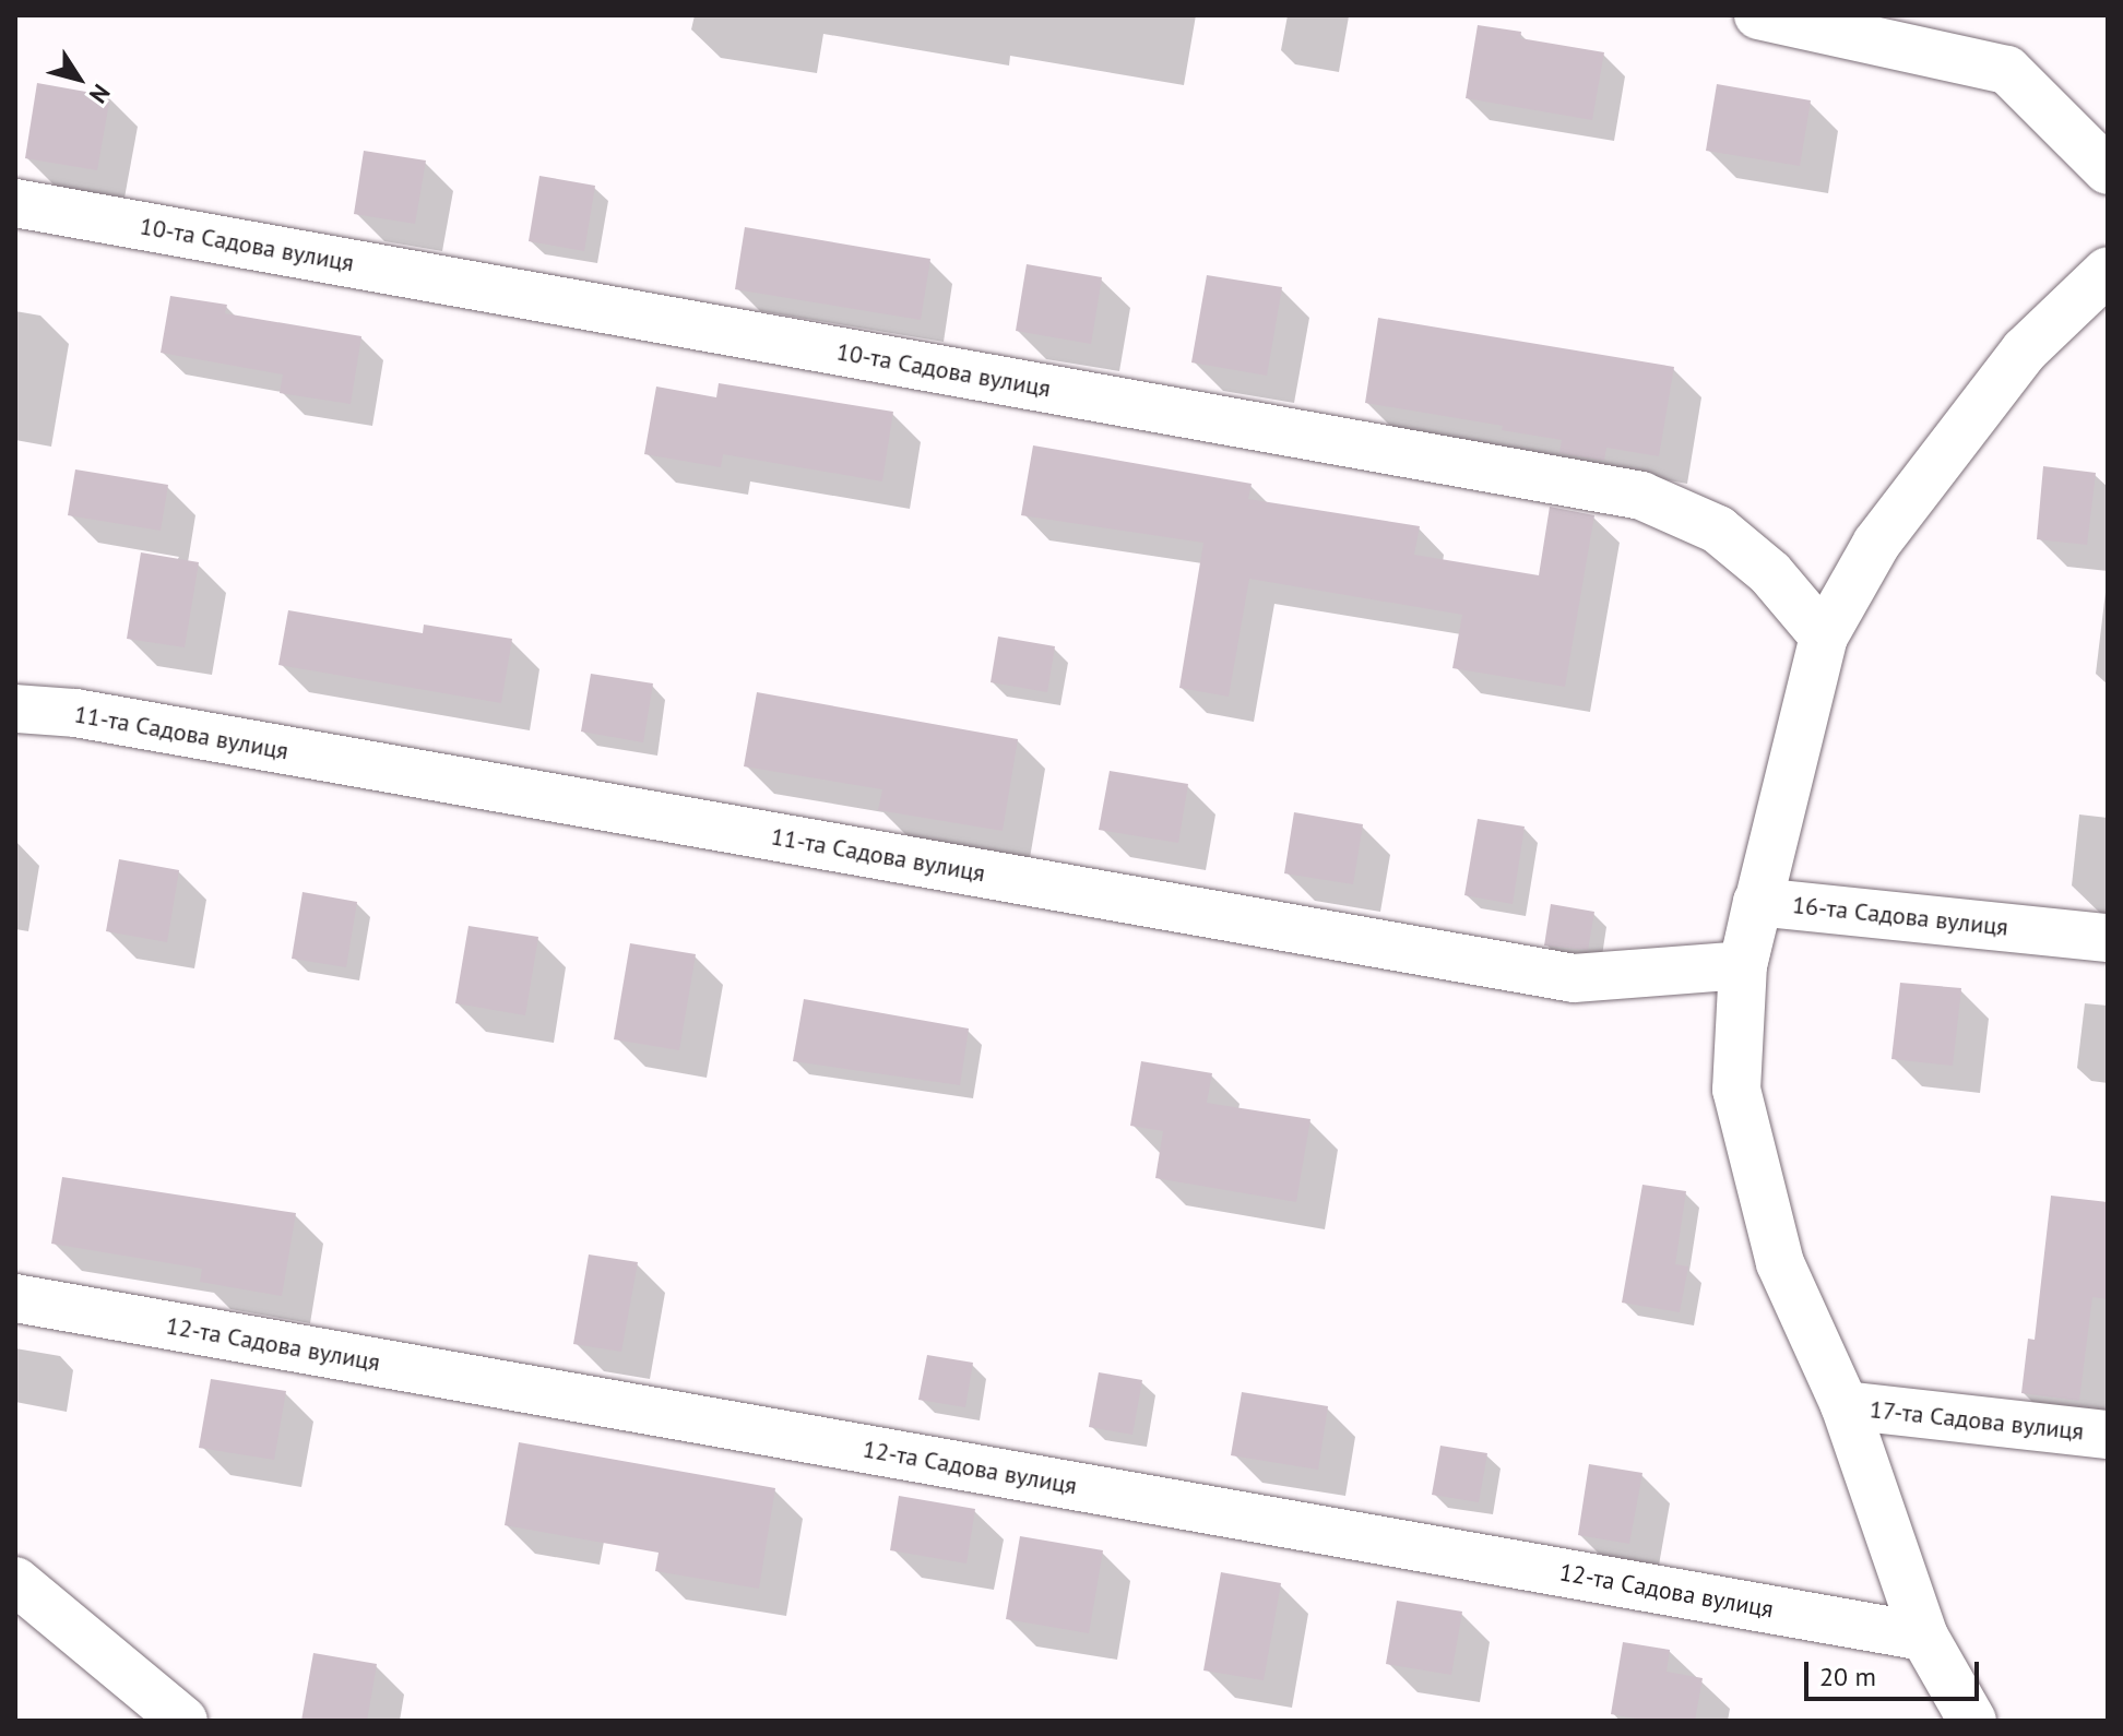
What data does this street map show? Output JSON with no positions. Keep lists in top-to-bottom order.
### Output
{
  "streets": {
    "street": [
      "10-та Садова вулиця",
      "11-та Садова вулиця",
      "16-та Садова вулиця",
      "12-та Садова вулиця",
      "17-та Садова вулиця"
    ]
  },
  "crossings": [
    ["11-та Садова вулиця", "16-та Садова вулиця"],
    ["16-та Садова вулиця", "12-та Садова вулиця"],
    ["16-та Садова вулиця", "17-та Садова вулиця"]
  ],
  "scale_bar": "20 m",
  "north": "bottom right"
}
